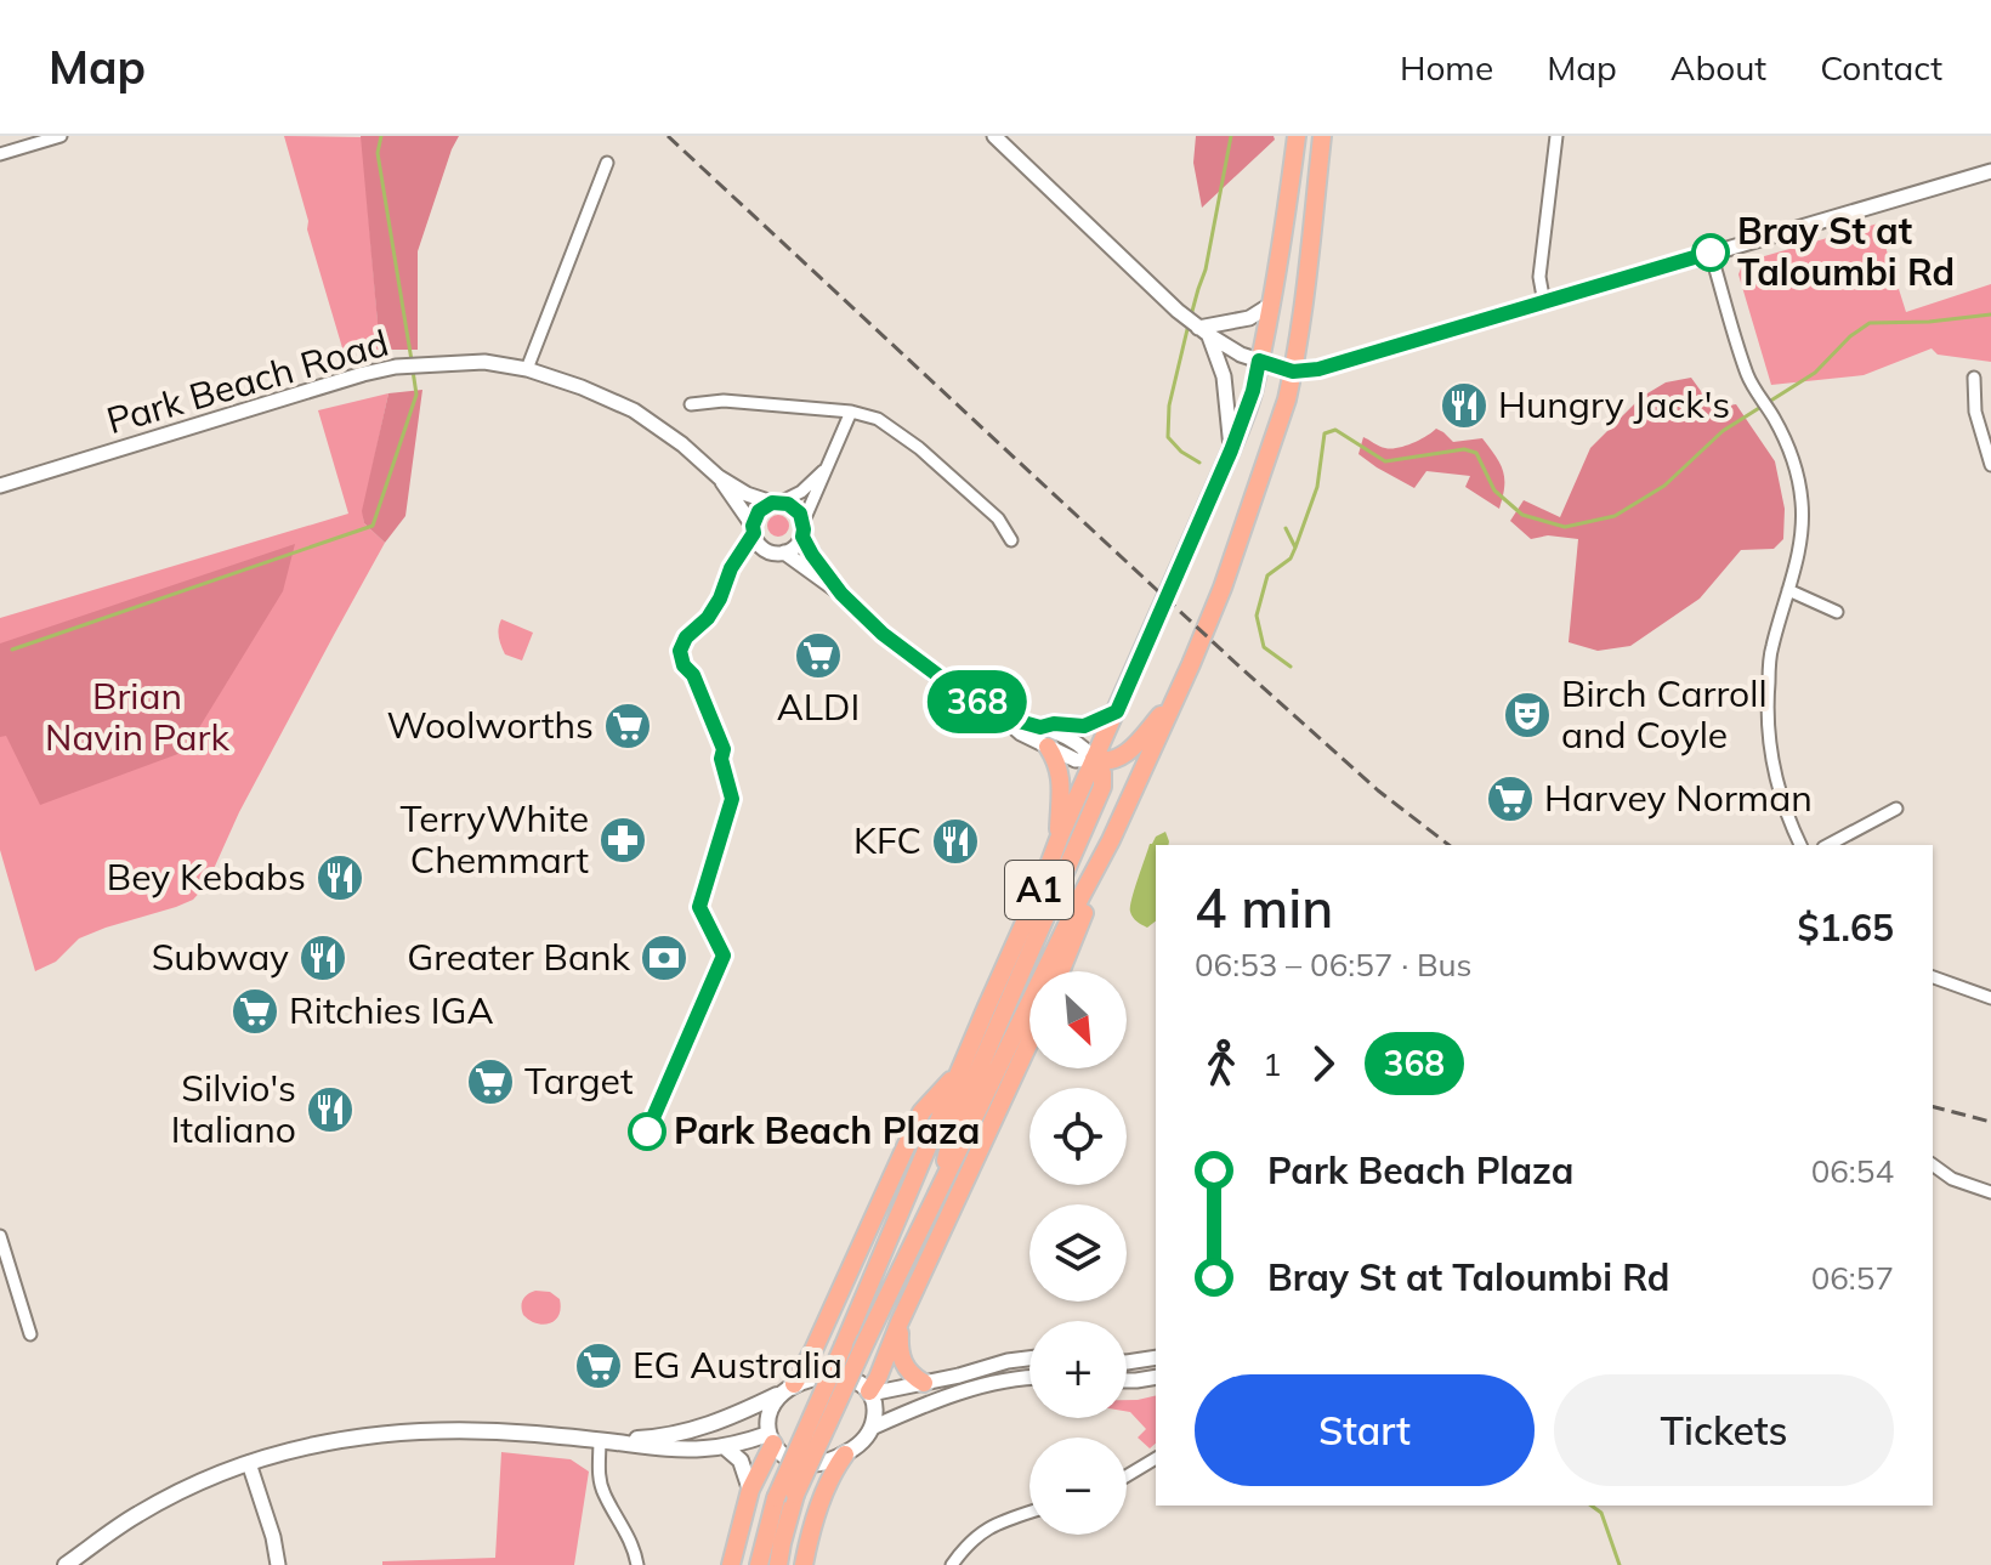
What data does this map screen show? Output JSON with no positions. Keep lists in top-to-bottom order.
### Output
{
  "streets": {
    "highway": ["A1"],
    "street": ["Park Beach Road"]
  },
  "parks": ["Brian Navin Park"],
  "places": {
    "other": ["Bray St at Taloumbi Rd", "Park Beach Plaza"],
    "restaurant": [
      "Hungry Jack's",
      "KFC",
      "Bey Kebabs",
      "Subway",
      "Silvio's Italiano"
    ],
    "supermarket": [
      "ALDI",
      "Woolworths",
      "Harvey Norman",
      "Ritchies IGA",
      "Target",
      "EG Australia"
    ],
    "theatre": ["Birch Carroll and Coyle"],
    "pharmacy": ["TerryWhite Chemmart"],
    "bank": ["Greater Bank"]
  },
  "lines": ["bus line 368"],
  "north": "bottom right",
  "page": {
    "header": "Map",
    "nav": [
      "Home",
      "Map",
      "About",
      "Contact"
    ],
    "on_map": "368",
    "heading": ["4 min", "06:53 – 06:57 · Bus", "$1.65"],
    "map_buttons": ["+", "−"],
    "legs": ["1", "368"],
    "list": [
      {
        "name": "Park Beach Plaza",
        "value": "06:54"
      },
      {
        "name": "Bray St at Taloumbi Rd",
        "value": "06:57"
      }
    ],
    "buttons": ["Start", "Tickets"]
  }
}
